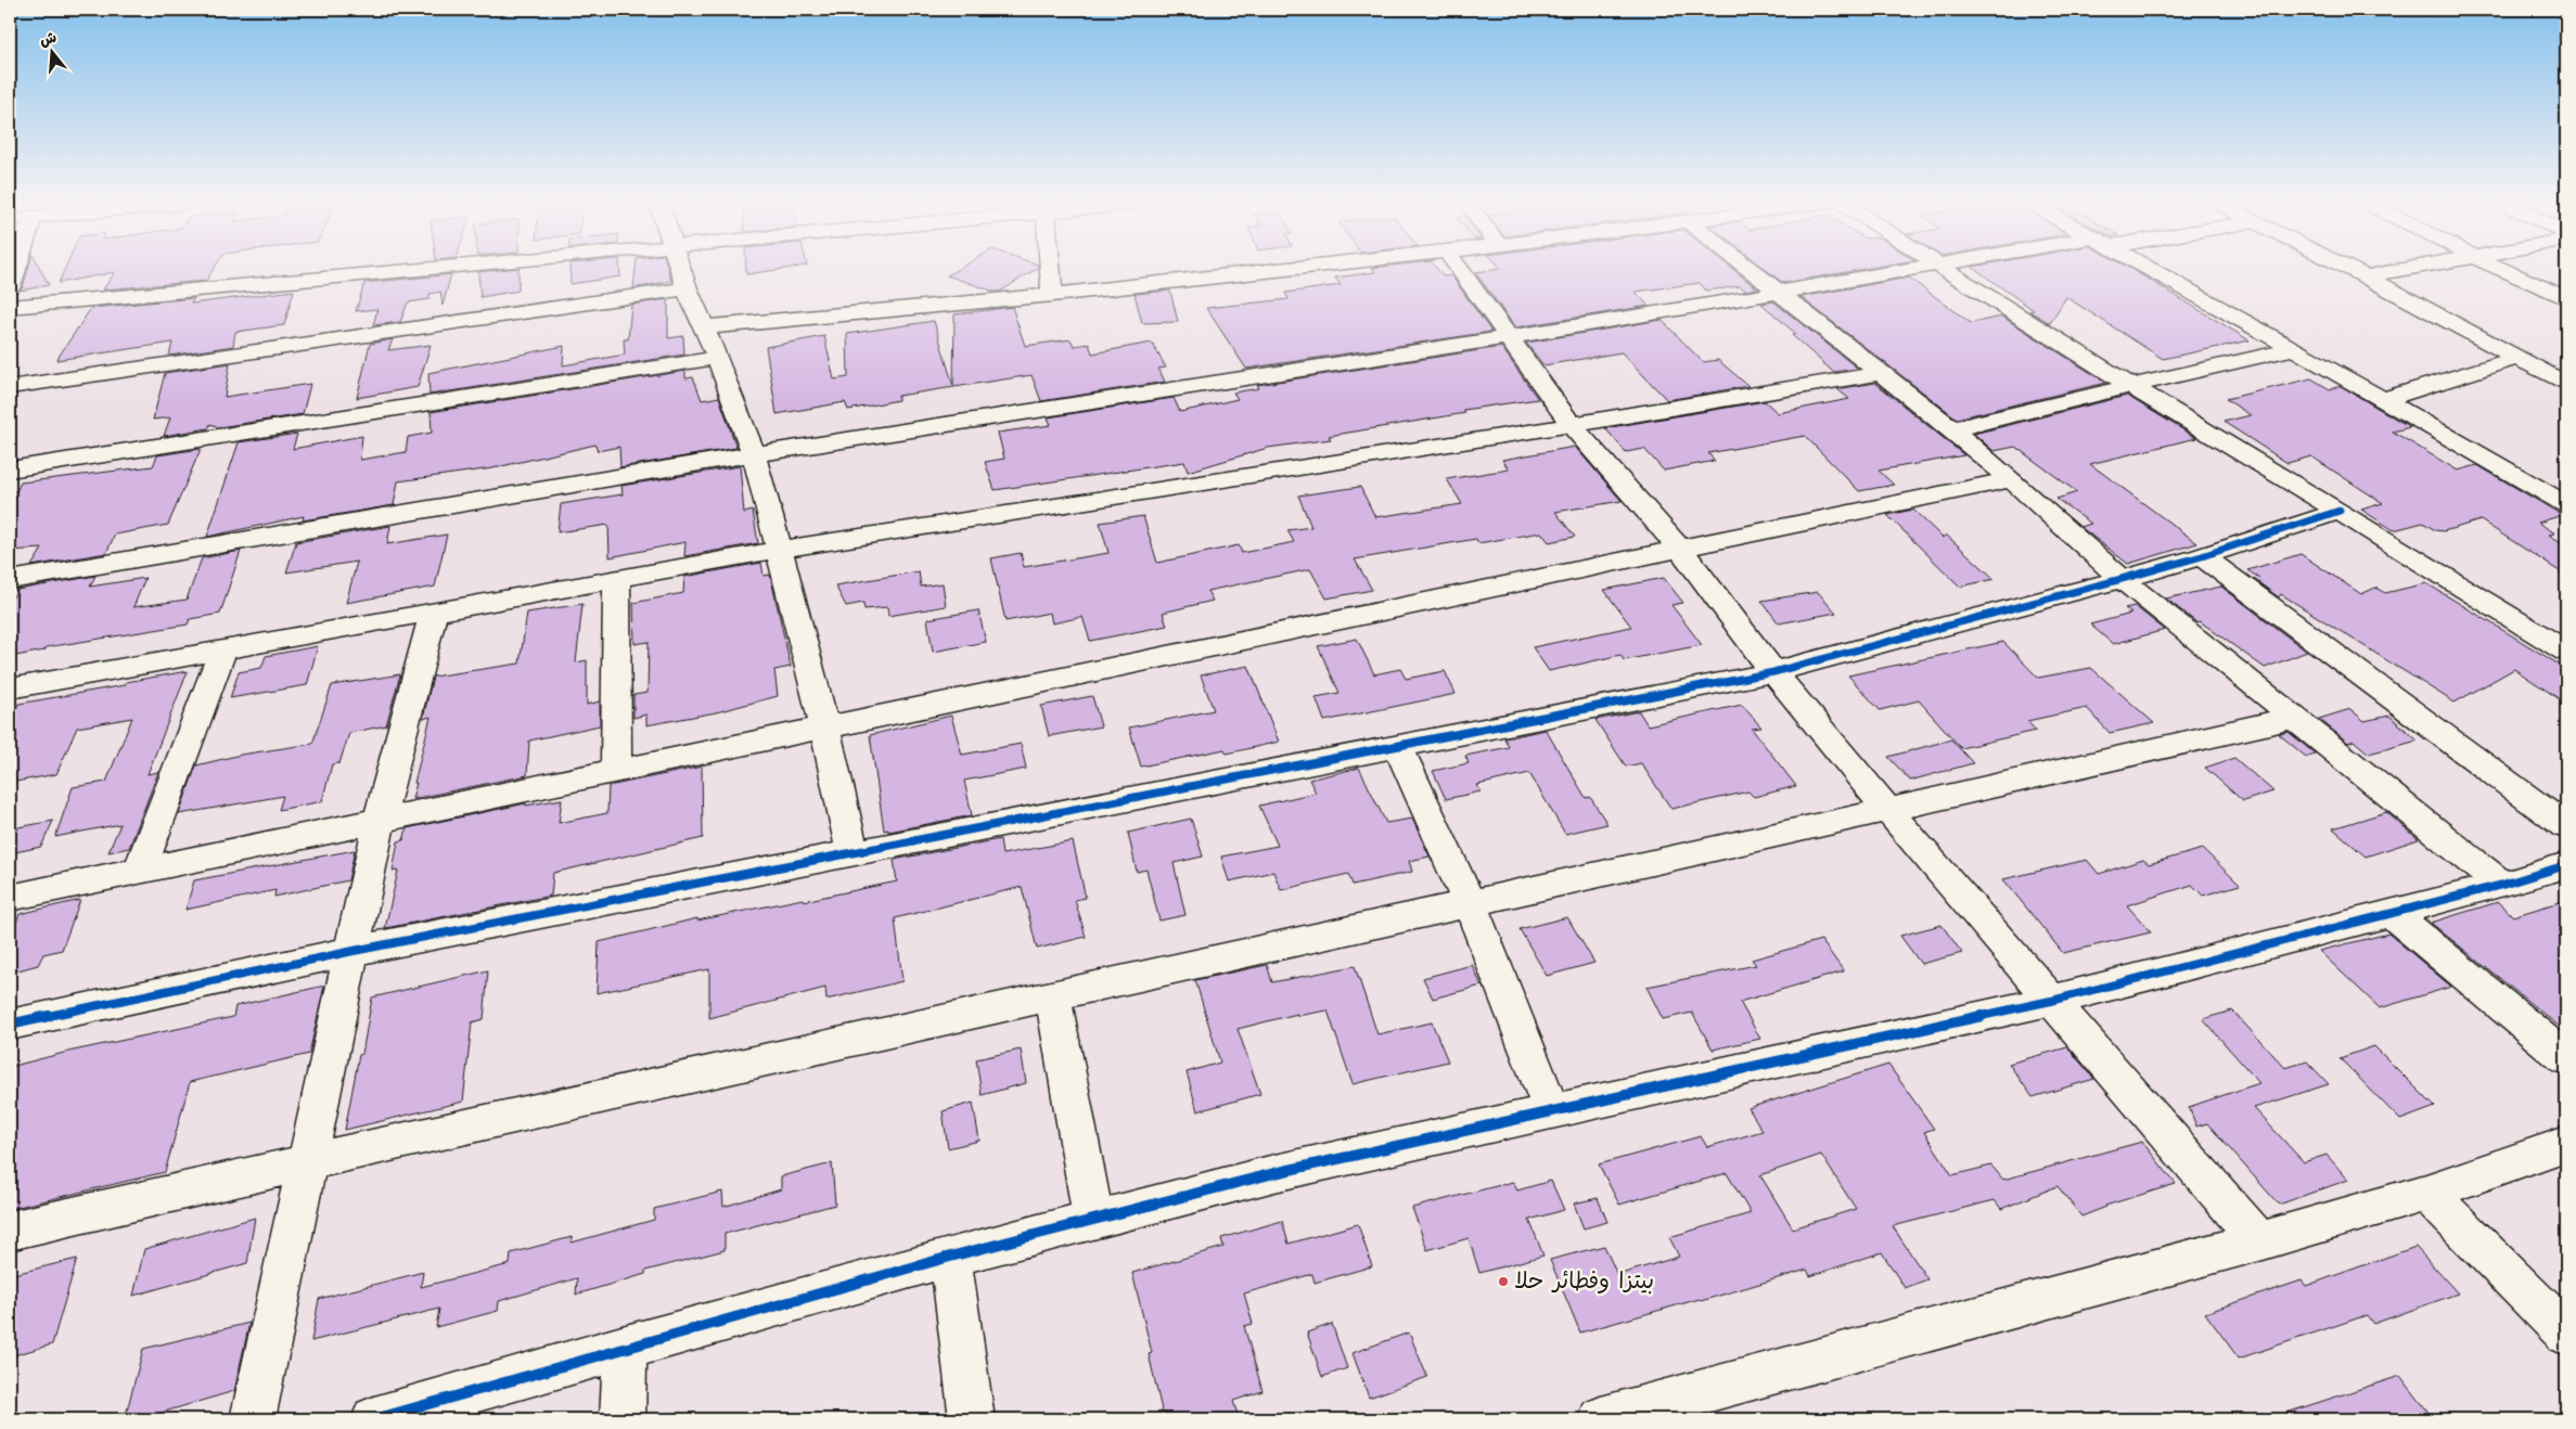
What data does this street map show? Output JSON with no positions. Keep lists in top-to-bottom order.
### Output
{
  "places": ["بيتزا وفطائر حلا"],
  "north": "top"
}
